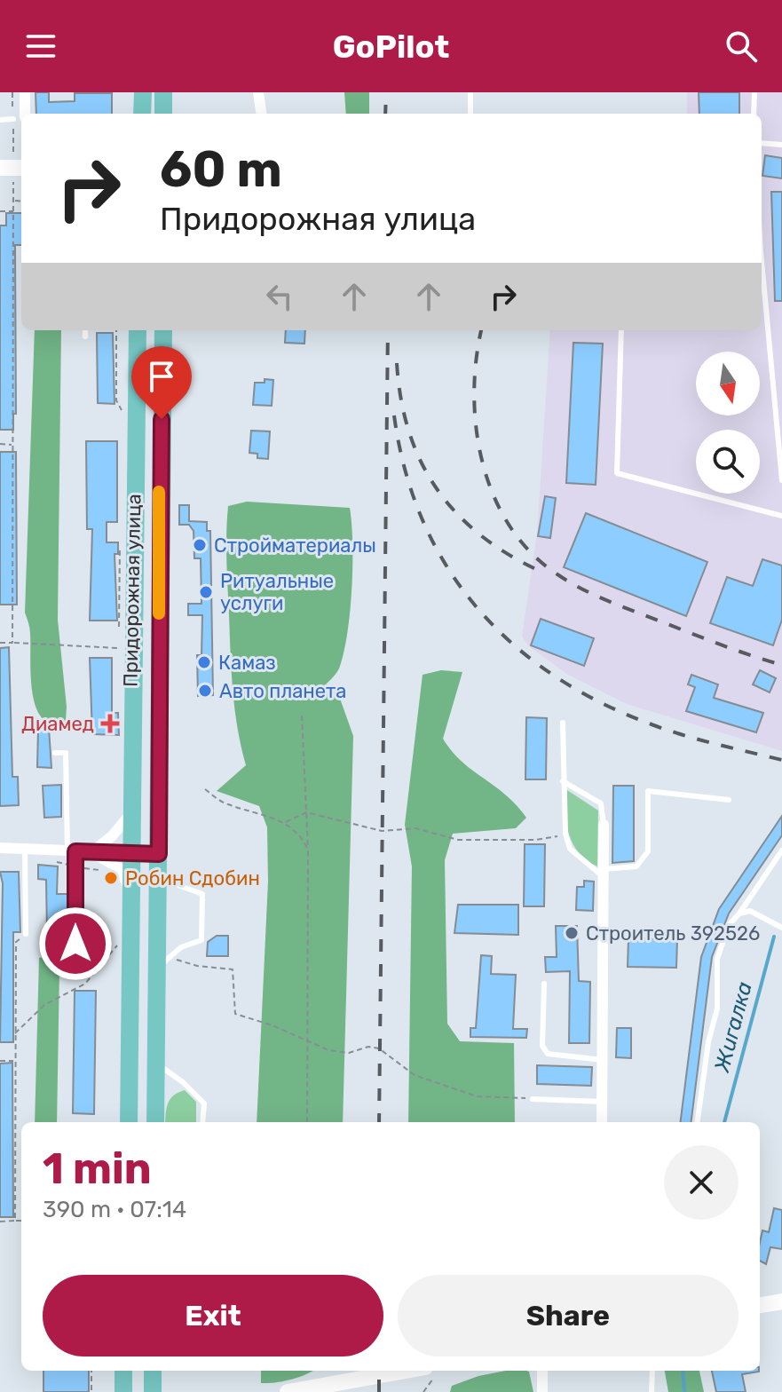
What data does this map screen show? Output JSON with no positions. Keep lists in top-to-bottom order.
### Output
{
  "streets": {
    "main road": ["Придорожная улица"]
  },
  "water": ["Жигалка"],
  "places": {
    "other": [
      "Стройматериалы",
      "Ритуальные услуги",
      "Камаз",
      "Авто планета",
      "Робин Сдобин",
      "Строитель 392526"
    ],
    "health": ["Диамед"]
  },
  "north": "bottom",
  "page": {
    "header": "GoPilot",
    "turn": ["60 m", "Придорожная улица"],
    "heading": ["1 min", "390 m · 07:14"],
    "buttons": ["Exit", "Share"]
  }
}
